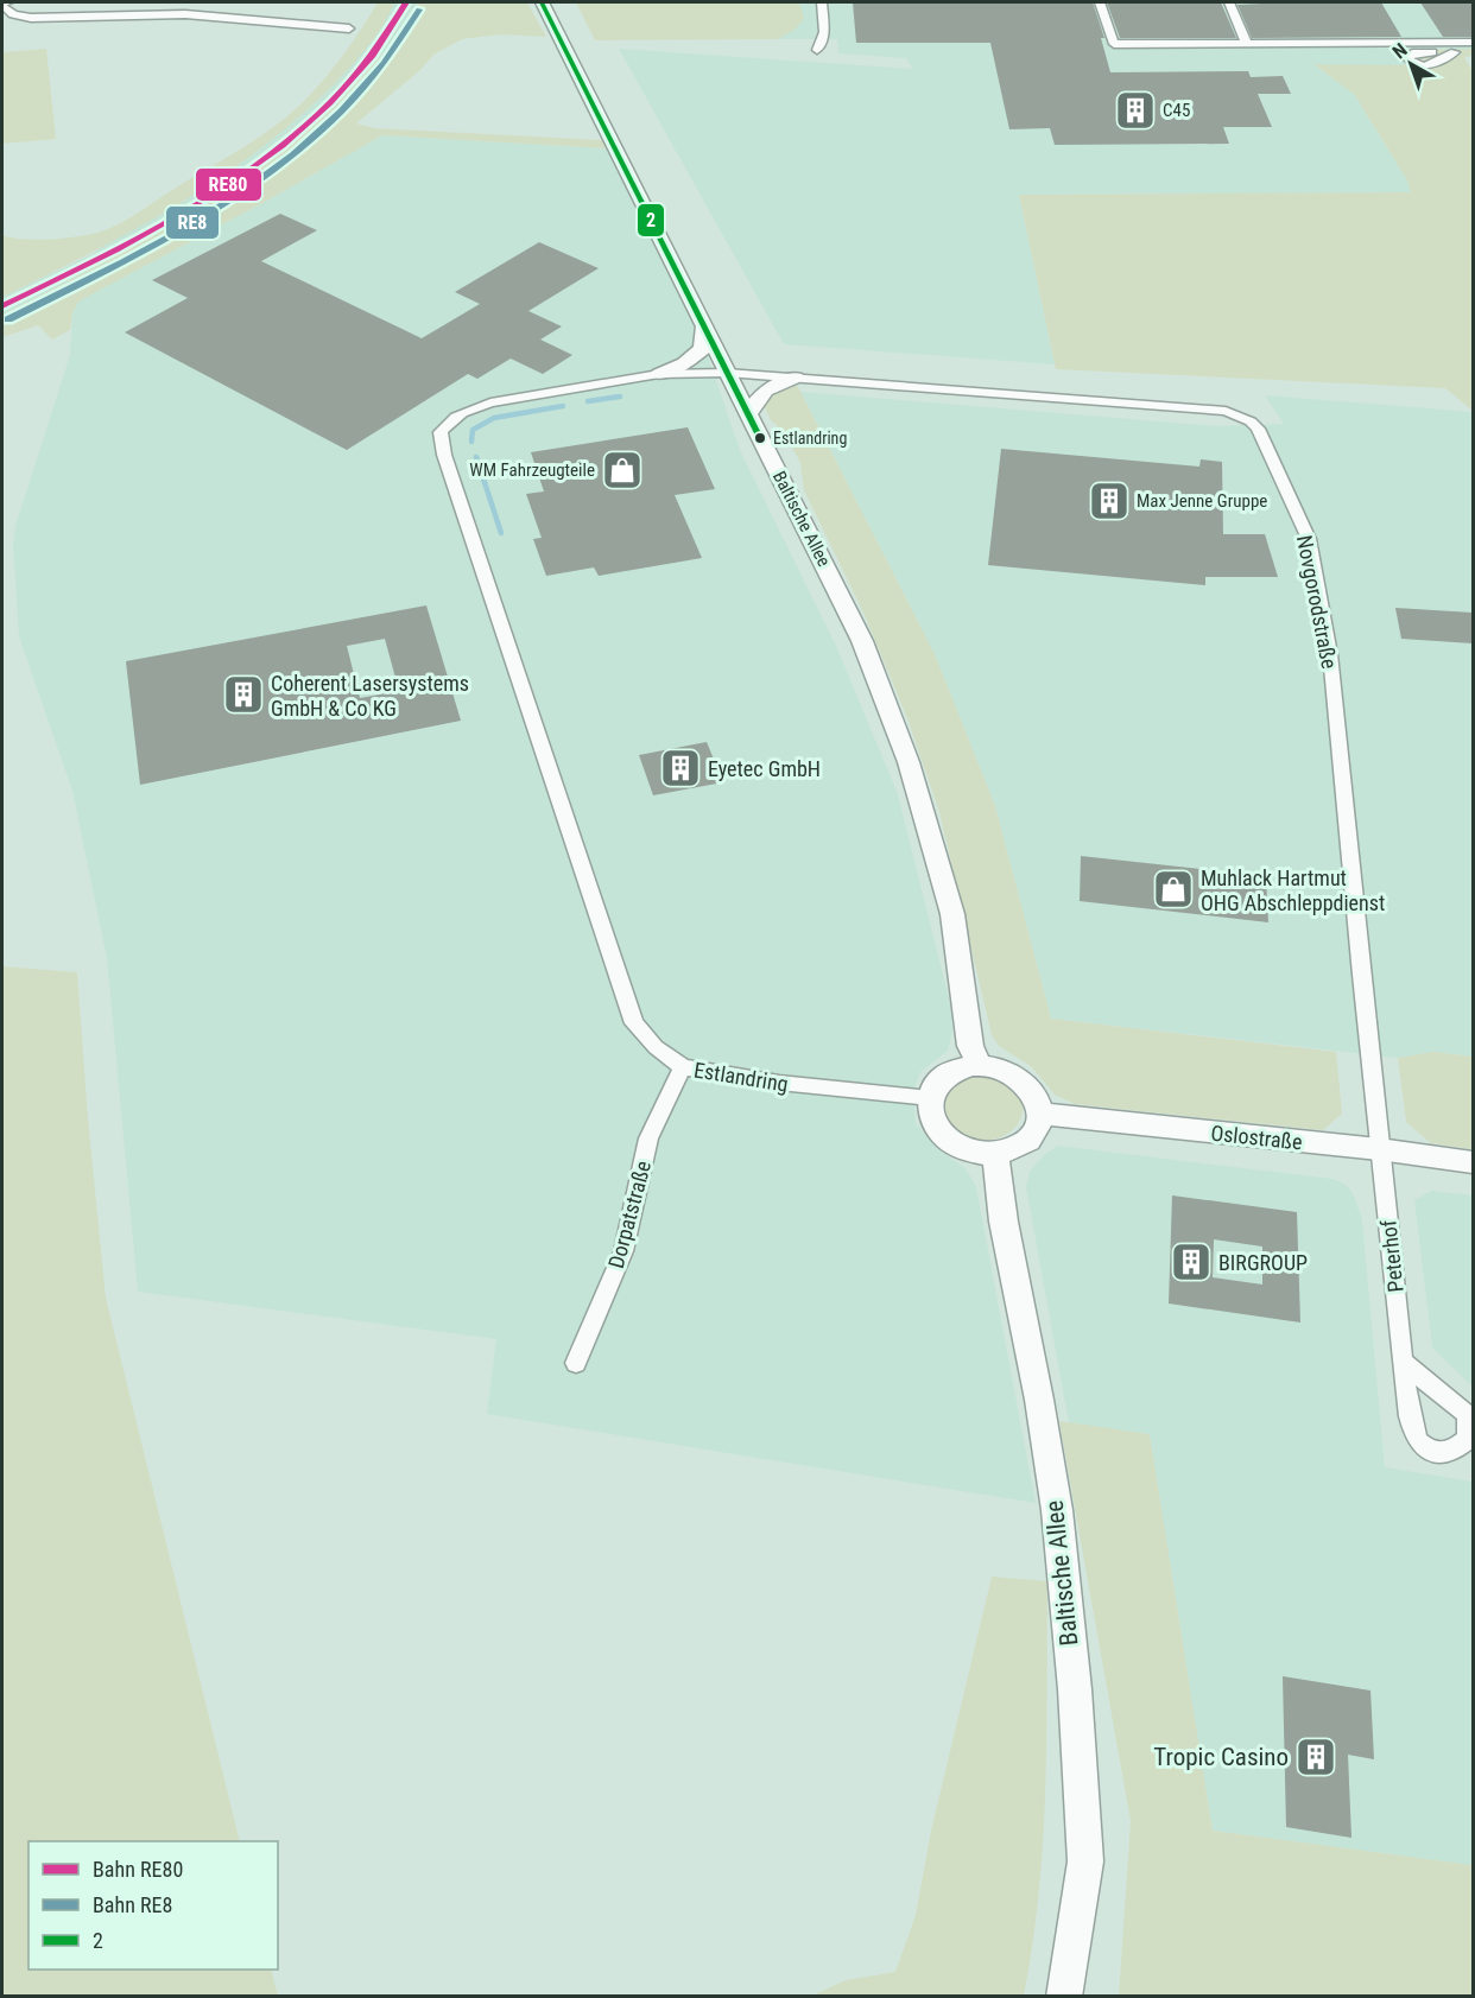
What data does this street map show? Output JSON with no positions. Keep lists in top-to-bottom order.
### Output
{
  "streets": {
    "main road": ["Baltische Allee", "Oslostraße"],
    "street": [
      "Novgorodstraße",
      "Estlandring",
      "Dorpatstraße",
      "Peterhof"
    ]
  },
  "crossings": [
    ["Baltische Allee", "Novgorodstraße"],
    ["Baltische Allee", "Estlandring"],
    ["Baltische Allee", "Oslostraße"],
    ["Novgorodstraße", "Estlandring"],
    ["Novgorodstraße", "Oslostraße"],
    ["Novgorodstraße", "Peterhof"],
    ["Estlandring", "Oslostraße"],
    ["Estlandring", "Dorpatstraße"],
    ["Oslostraße", "Peterhof"]
  ],
  "places": {
    "building": [
      "C45",
      "Max Jenne Gruppe",
      "Coherent Lasersystems GmbH & Co KG",
      "Eyetec GmbH",
      "BIRGROUP",
      "Tropic Casino"
    ],
    "other": ["Estlandring"],
    "shop": ["WM Fahrzeugteile", "Muhlack Hartmut OHG Abschleppdienst"]
  },
  "lines": ["rail line RE80", "transit line 2", "rail line RE8"],
  "legend": ["Bahn RE80", "Bahn RE8", "2"],
  "north": "top left"
}
